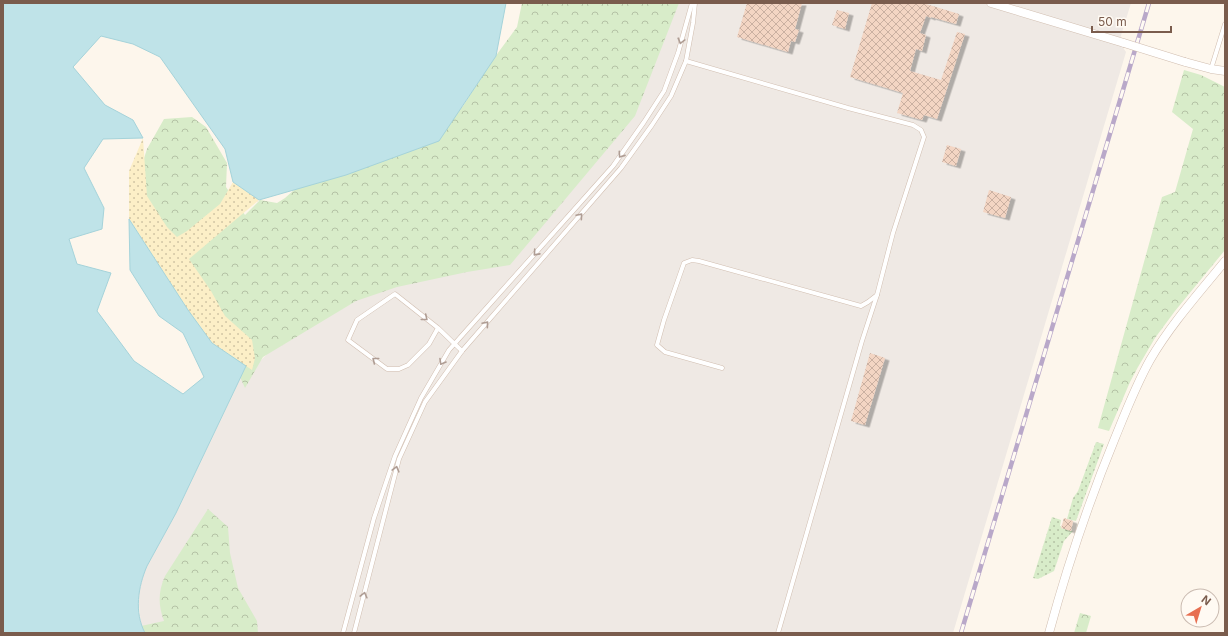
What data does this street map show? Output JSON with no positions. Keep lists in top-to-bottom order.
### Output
{
  "scale_bar": "50 m",
  "north": "top right"
}
